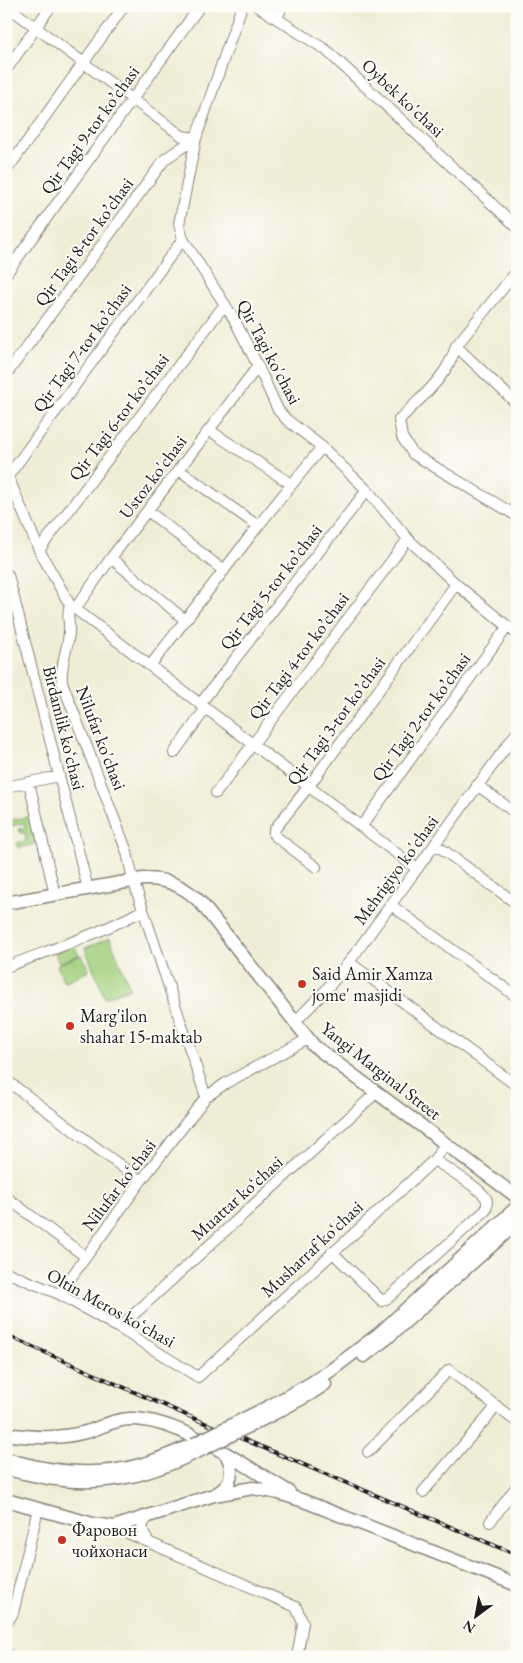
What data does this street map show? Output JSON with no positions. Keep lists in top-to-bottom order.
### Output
{
  "streets": {
    "main road": ["Yangi Marginal Street"],
    "street": [
      "Oybek ko'chasi",
      "Qir Tagi 9-tor koʼchasi",
      "Qir Tagi 8-tor koʼchasi",
      "Qir Tagi 7-tor koʼchasi",
      "Qir Tagi ko'chasi",
      "Qir Tagi 6-tor koʼchasi",
      "Ustoz ko'chasi",
      "Qir Tagi 5-tor koʼchasi",
      "Qir Tagi 4-tor koʼchasi",
      "Qir Tagi 2-tor koʼchasi",
      "Qir Tagi 3-tor koʼchasi",
      "Birdamlik koʻchasi",
      "Nilufar ko'chasi",
      "Mehrigiyo ko'chasi",
      "Nilufar koʻchasi",
      "Muattar koʻchasi",
      "Musharraf koʻchasi",
      "Oltin Meros koʻchasi"
    ]
  },
  "crossings": [
    ["Qir Tagi 8-tor koʼchasi", "Qir Tagi ko'chasi"],
    ["Qir Tagi 7-tor koʼchasi", "Qir Tagi ko'chasi"],
    ["Qir Tagi ko'chasi", "Qir Tagi 6-tor koʼchasi"],
    ["Qir Tagi ko'chasi", "Ustoz ko'chasi"],
    ["Qir Tagi ko'chasi", "Qir Tagi 5-tor koʼchasi"],
    ["Qir Tagi ko'chasi", "Qir Tagi 4-tor koʼchasi"],
    ["Qir Tagi ko'chasi", "Qir Tagi 2-tor koʼchasi"],
    ["Qir Tagi ko'chasi", "Qir Tagi 3-tor koʼchasi"],
    ["Ustoz ko'chasi", "Nilufar ko'chasi"],
    ["Birdamlik koʻchasi", "Yangi Marginal Street"],
    ["Nilufar ko'chasi", "Yangi Marginal Street"],
    ["Mehrigiyo ko'chasi", "Yangi Marginal Street"],
    ["Yangi Marginal Street", "Nilufar koʻchasi"],
    ["Yangi Marginal Street", "Muattar koʻchasi"],
    ["Yangi Marginal Street", "Musharraf koʻchasi"],
    ["Nilufar koʻchasi", "Oltin Meros koʻchasi"],
    ["Muattar koʻchasi", "Oltin Meros koʻchasi"],
    ["Musharraf koʻchasi", "Oltin Meros koʻchasi"]
  ],
  "places": ["Said Amir Xamza jome' masjidi", "Marg'ilon shahar 15-maktab", "Фаровон чойхонаси"],
  "north": "bottom left"
}
